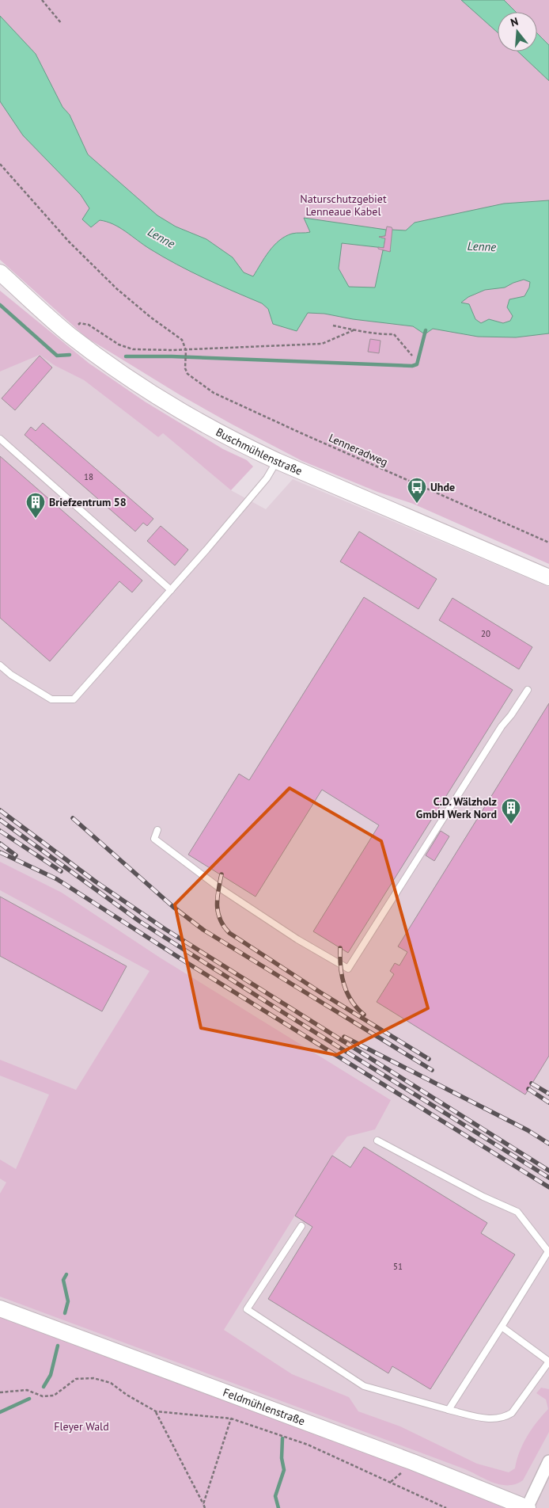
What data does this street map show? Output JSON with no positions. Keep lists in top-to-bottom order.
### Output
{
  "streets": {
    "street": ["Buschmühlenstraße", "Feldmühlenstraße"],
    "path": ["Lenneradweg"]
  },
  "water": ["Lenne"],
  "parks": ["Naturschutzgebiet Lenneaue Kabel", "Fleyer Wald"],
  "places": {
    "bus stop": ["Uhde"],
    "building": ["Briefzentrum 58", "C.D. Wälzholz GmbH Werk Nord"]
  },
  "house_numbers": ["18", "20", "51"],
  "north": "top"
}
